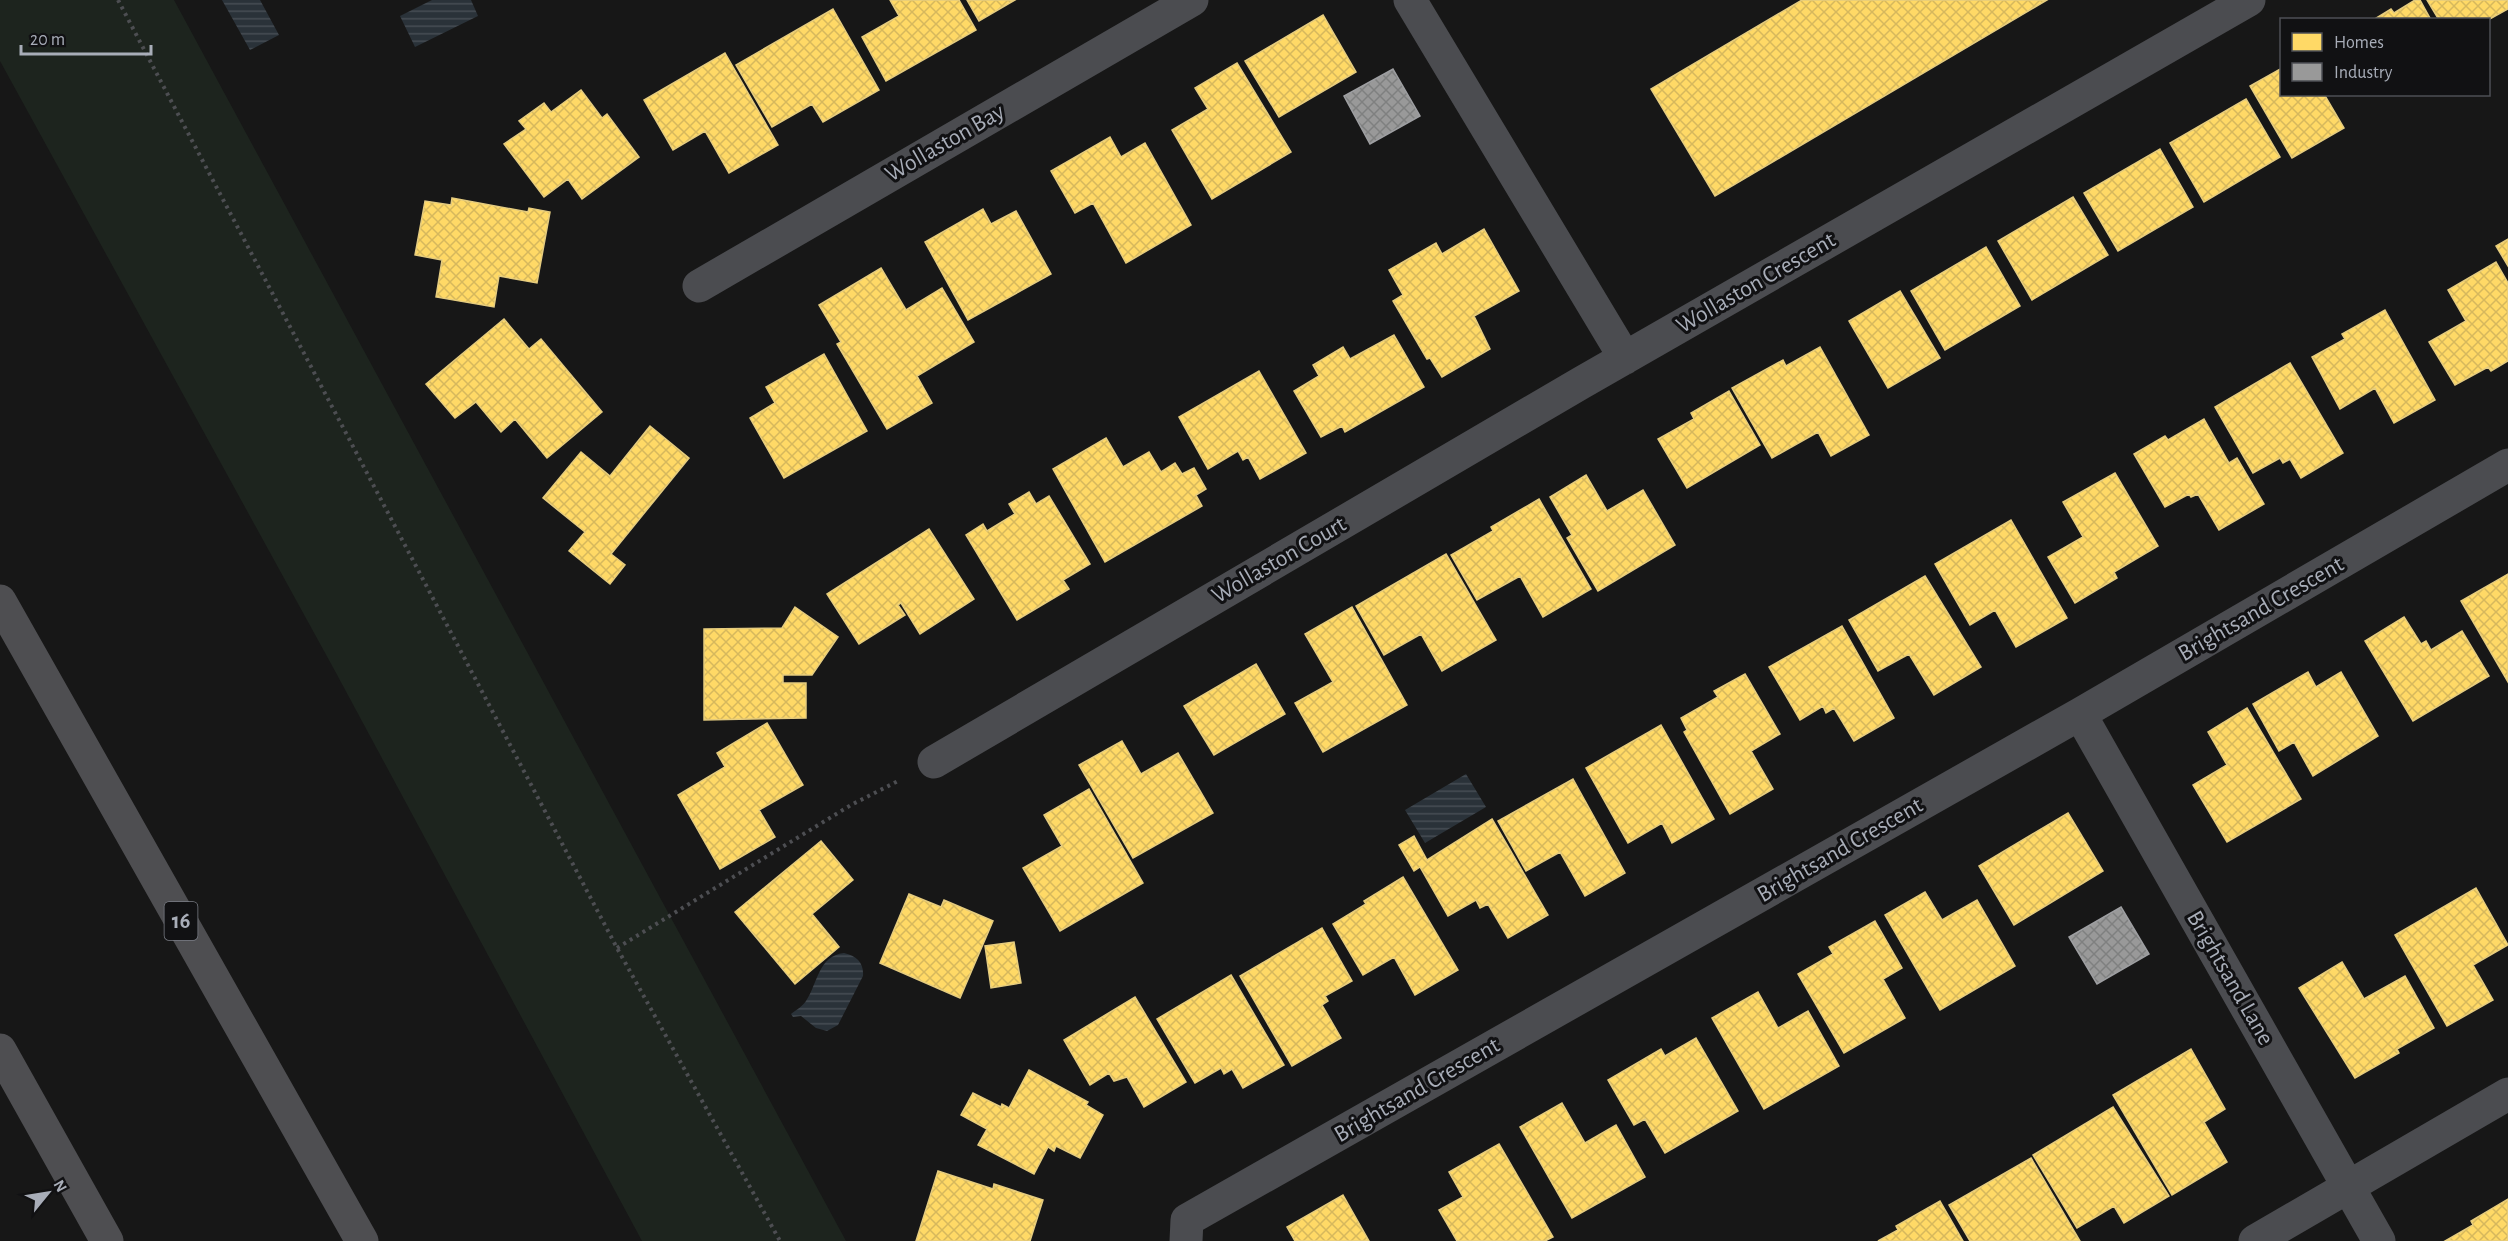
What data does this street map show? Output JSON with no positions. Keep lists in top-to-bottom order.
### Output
{
  "streets": {
    "highway": ["16"],
    "street": [
      "Wollaston Bay",
      "Wollaston Crescent",
      "Wollaston Court",
      "Brightsand Crescent",
      "Brightsand Lane"
    ]
  },
  "crossings": [
    ["Wollaston Crescent", "Wollaston Court"],
    ["Brightsand Crescent", "Brightsand Lane"]
  ],
  "legend": ["Homes", "Industry"],
  "scale_bar": "20 m",
  "north": "top right"
}
